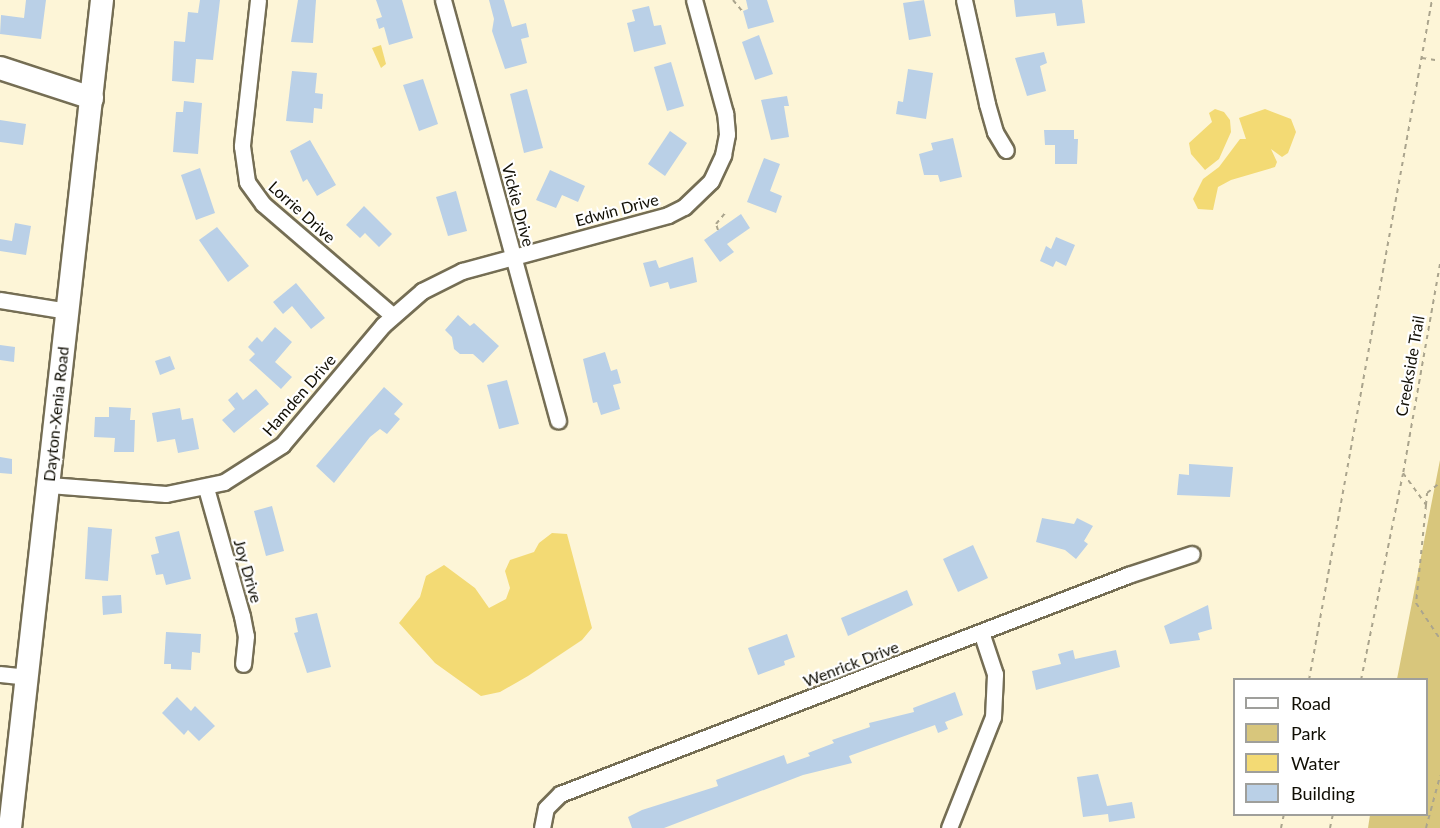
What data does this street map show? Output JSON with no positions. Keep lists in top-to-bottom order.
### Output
{
  "streets": {
    "main road": ["Dayton-Xenia Road"],
    "street": [
      "Vickie Drive",
      "Edwin Drive",
      "Lorrie Drive",
      "Hamden Drive",
      "Joy Drive",
      "Wenrick Drive"
    ],
    "path": ["Creekside Trail"]
  },
  "crossings": [
    ["Vickie Drive", "Edwin Drive"],
    ["Vickie Drive", "Hamden Drive"],
    ["Edwin Drive", "Hamden Drive"],
    ["Lorrie Drive", "Hamden Drive"],
    ["Hamden Drive", "Dayton-Xenia Road"],
    ["Hamden Drive", "Joy Drive"]
  ],
  "legend": [
    "Road",
    "Park",
    "Water",
    "Building"
  ]
}
